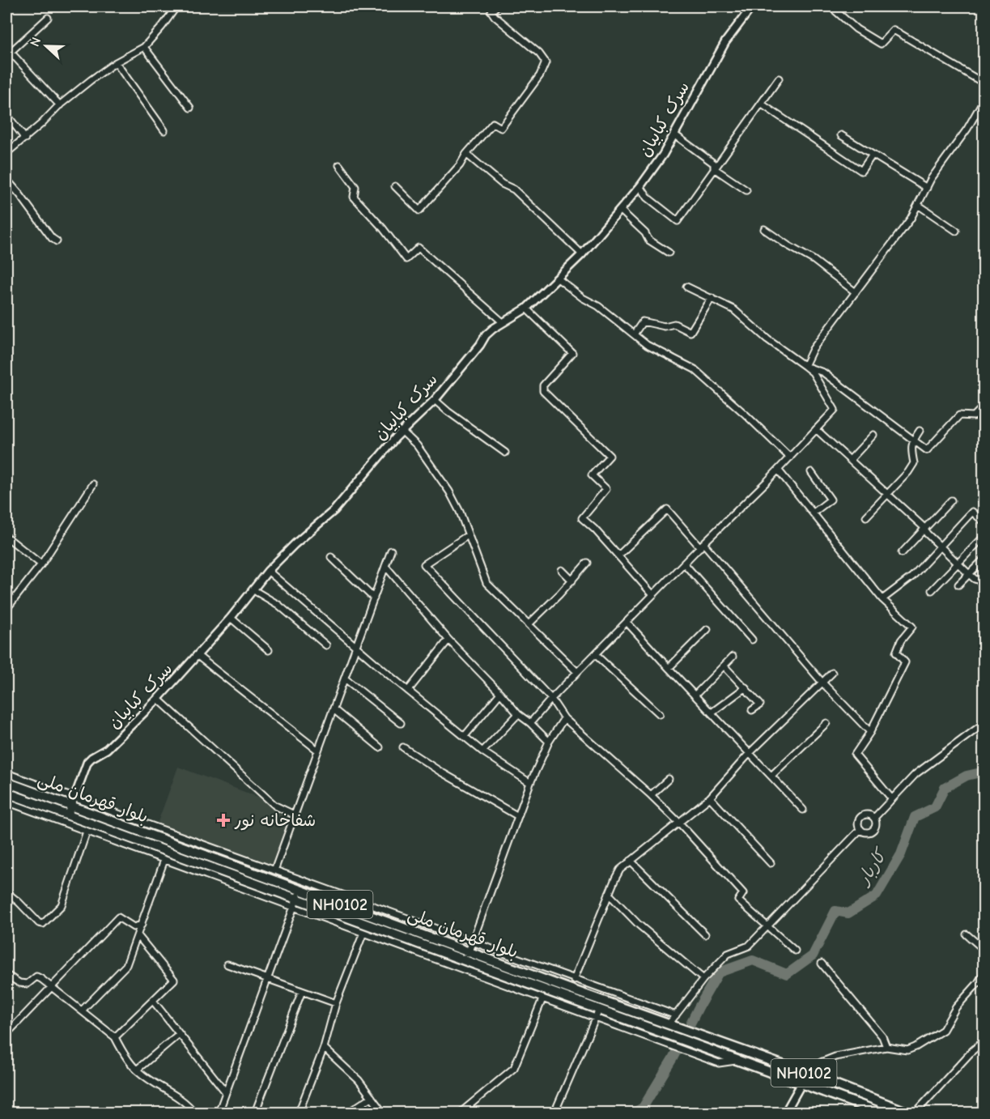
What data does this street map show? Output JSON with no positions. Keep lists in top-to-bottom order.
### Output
{
  "streets": {
    "highway": ["بلوار قهرمان ملی", "NH0102"],
    "street": ["سرک کبابیان"]
  },
  "crossings": [
    ["سرک کبابیان", "بلوار قهرمان ملی"]
  ],
  "water": ["کاربار"],
  "places": {
    "health": ["شفاخانه نور"]
  },
  "north": "left"
}
